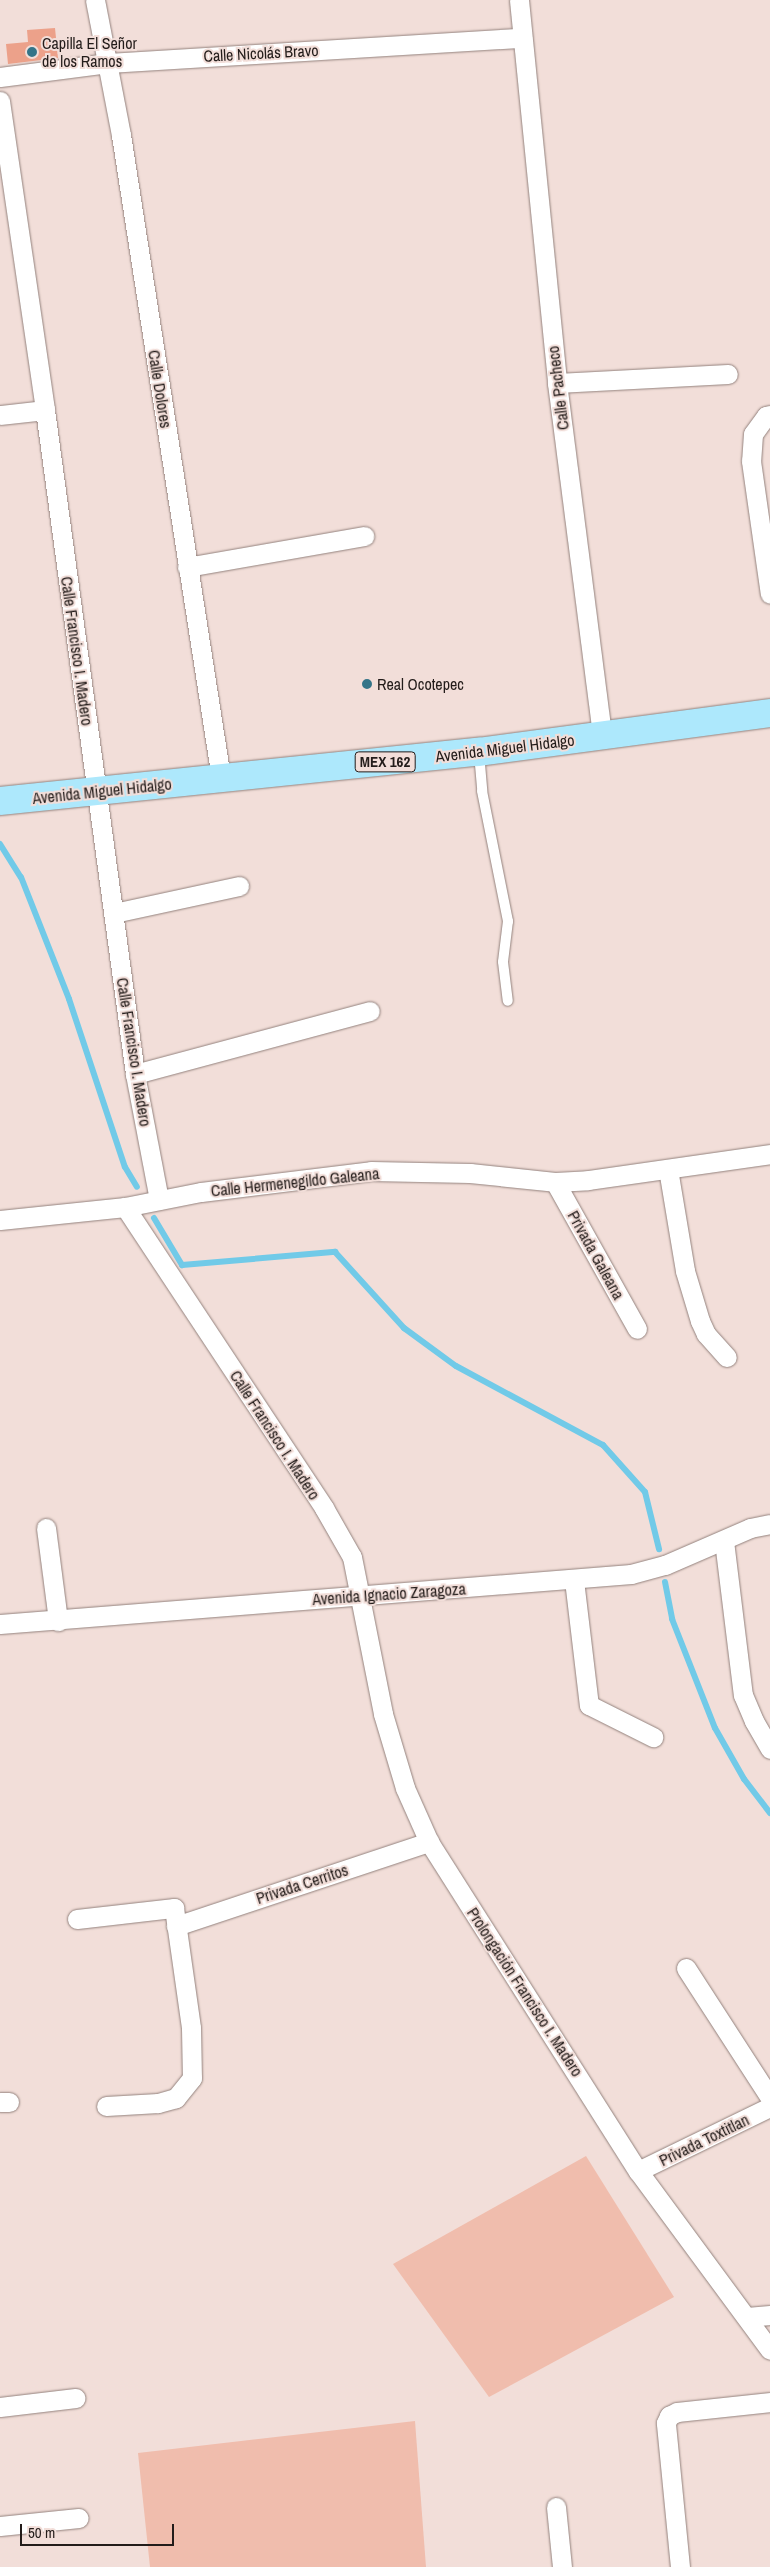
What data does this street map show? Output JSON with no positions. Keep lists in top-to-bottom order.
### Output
{
  "streets": {
    "main road": ["Avenida Miguel Hidalgo", "MEX 162"],
    "street": [
      "Calle Nicolás Bravo",
      "Calle Pacheco",
      "Calle Dolores",
      "Calle Francisco I. Madero",
      "Calle Hermenegildo Galeana",
      "Privada Galeana",
      "Avenida Ignacio Zaragoza",
      "Privada Cerritos",
      "Prolongación Francisco I. Madero",
      "Privada Toxtitlan"
    ]
  },
  "crossings": [
    ["Calle Nicolás Bravo", "Calle Pacheco"],
    ["Calle Nicolás Bravo", "Calle Dolores"],
    ["Calle Pacheco", "Avenida Miguel Hidalgo"],
    ["Calle Dolores", "Avenida Miguel Hidalgo"],
    ["Calle Francisco I. Madero", "Avenida Miguel Hidalgo"],
    ["Calle Francisco I. Madero", "Calle Hermenegildo Galeana"],
    ["Calle Francisco I. Madero", "Avenida Ignacio Zaragoza"],
    ["Calle Francisco I. Madero", "Prolongación Francisco I. Madero"],
    ["Calle Hermenegildo Galeana", "Privada Galeana"],
    ["Avenida Ignacio Zaragoza", "Prolongación Francisco I. Madero"],
    ["Privada Cerritos", "Prolongación Francisco I. Madero"],
    ["Prolongación Francisco I. Madero", "Privada Toxtitlan"]
  ],
  "places": ["Capilla El Señor de los Ramos", "Real Ocotepec"],
  "scale_bar": "50 m"
}
